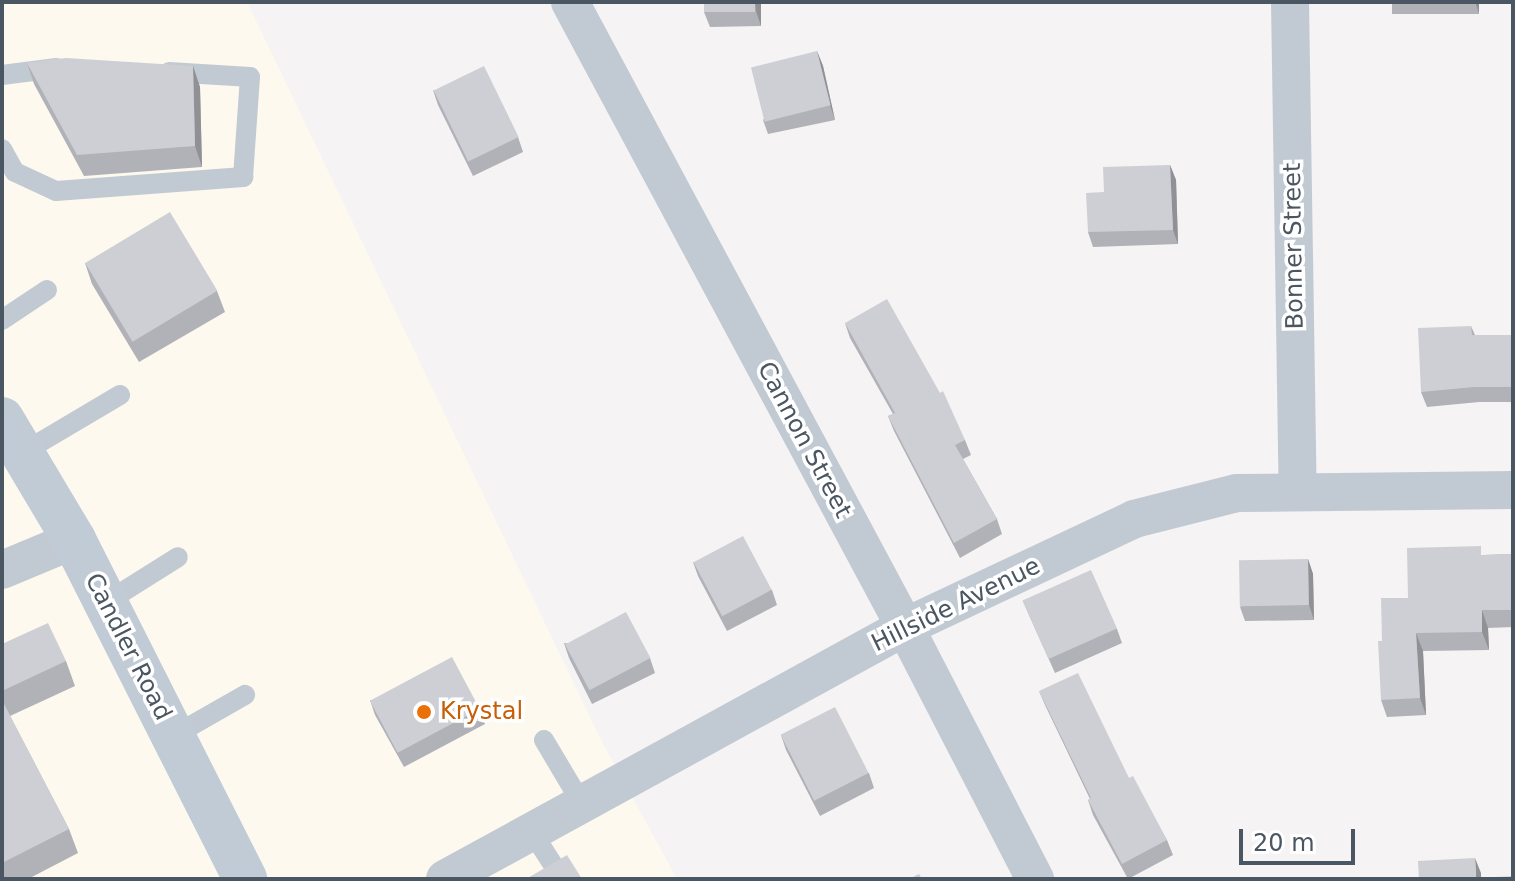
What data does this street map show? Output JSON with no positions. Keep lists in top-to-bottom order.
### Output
{
  "streets": {
    "main road": ["Candler Road"],
    "street": ["Bonner Street", "Cannon Street", "Hillside Avenue"]
  },
  "crossings": [
    ["Bonner Street", "Hillside Avenue"],
    ["Cannon Street", "Hillside Avenue"]
  ],
  "places": ["Krystal"],
  "scale_bar": "20 m"
}
